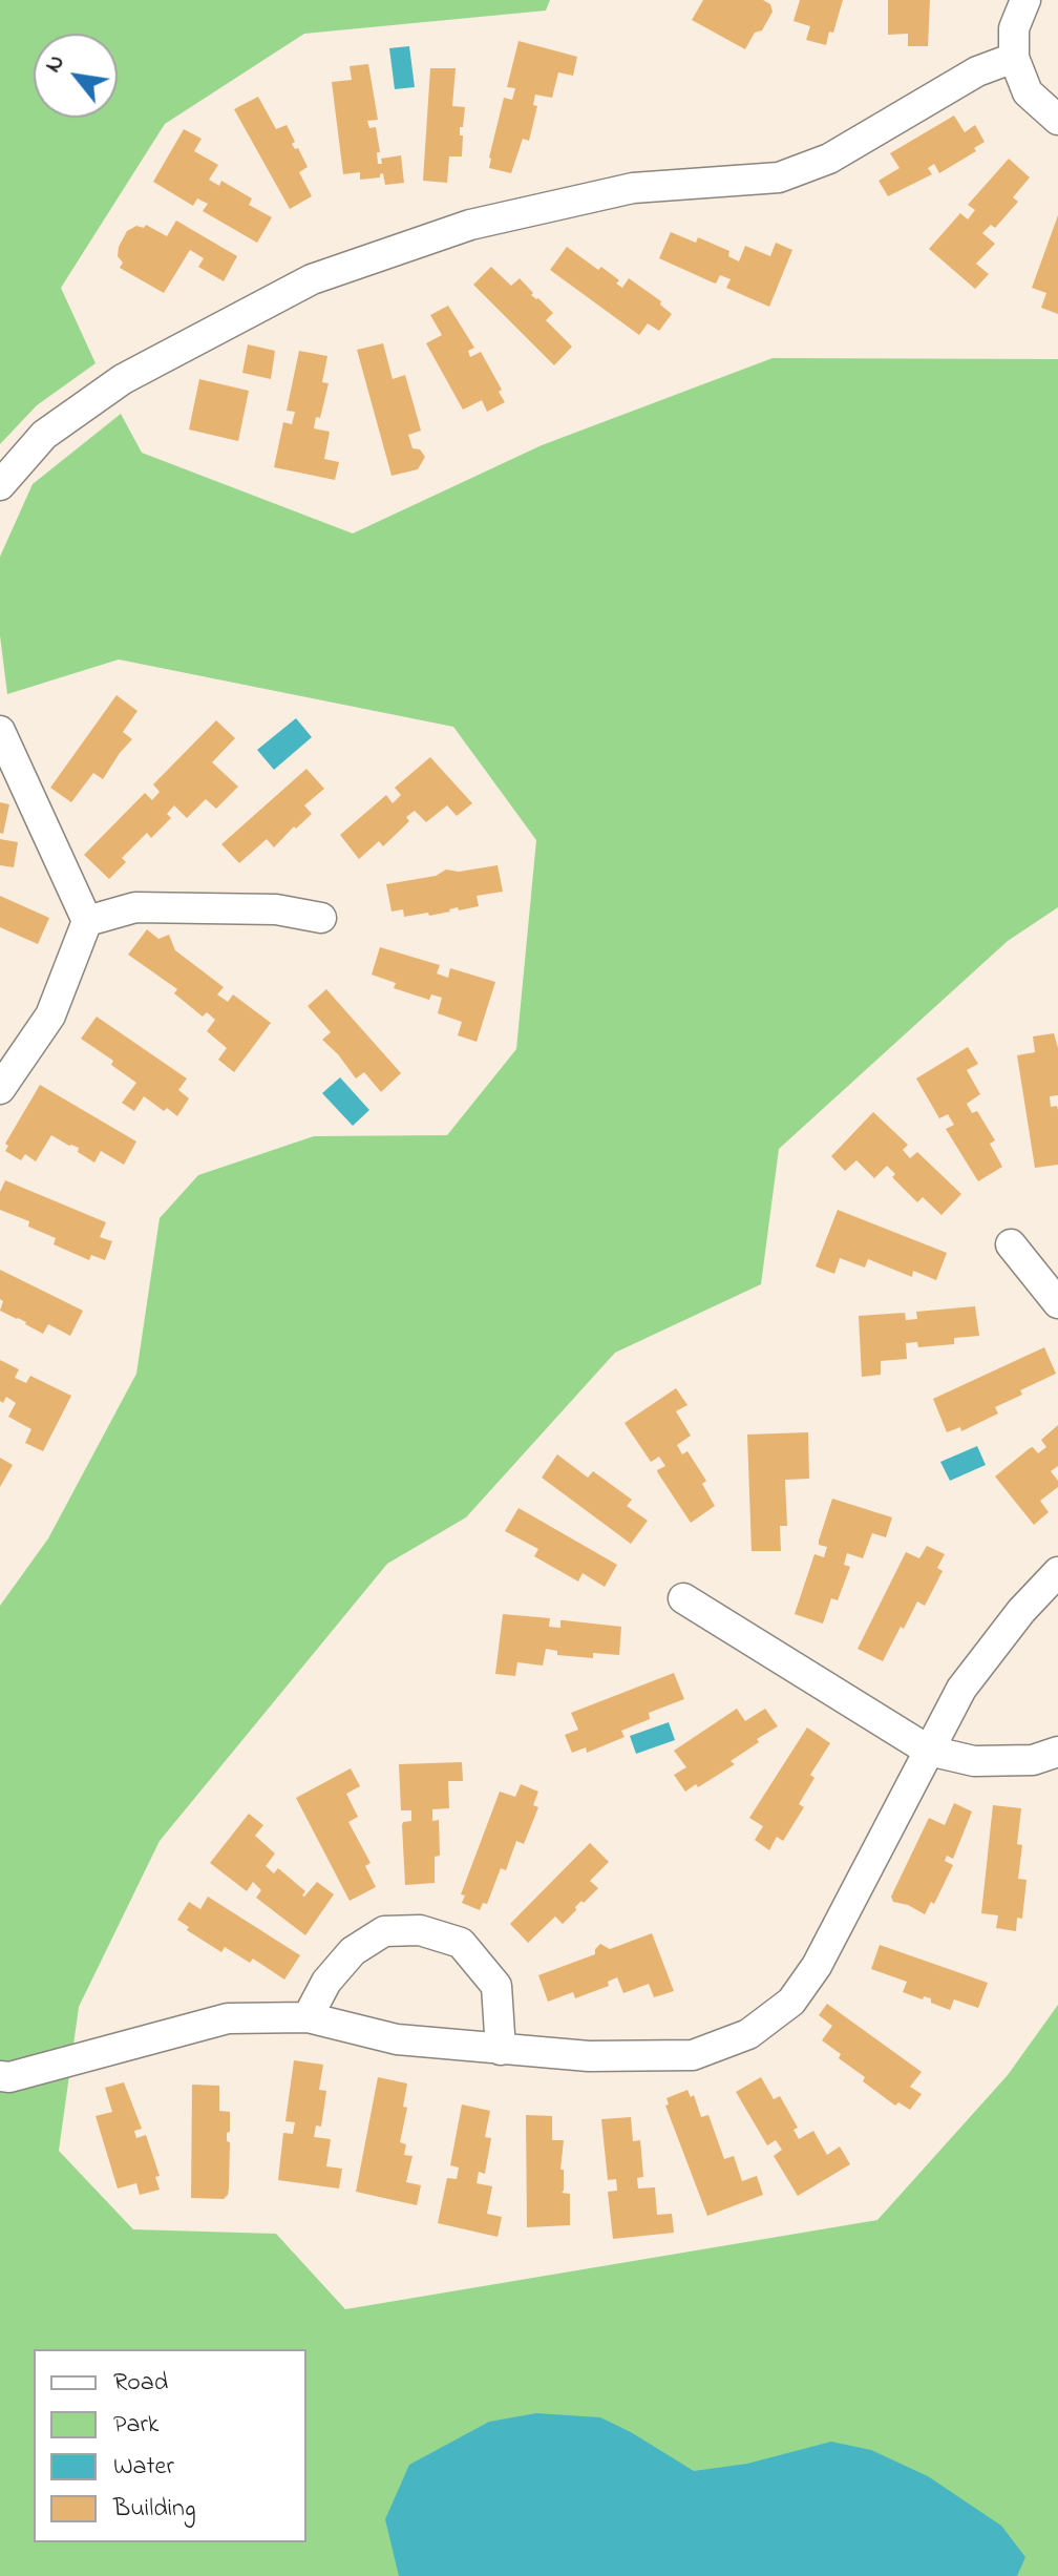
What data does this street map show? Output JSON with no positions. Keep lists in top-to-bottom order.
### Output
{
  "legend": [
    "Road",
    "Park",
    "Water",
    "Building"
  ],
  "north": "top left"
}
